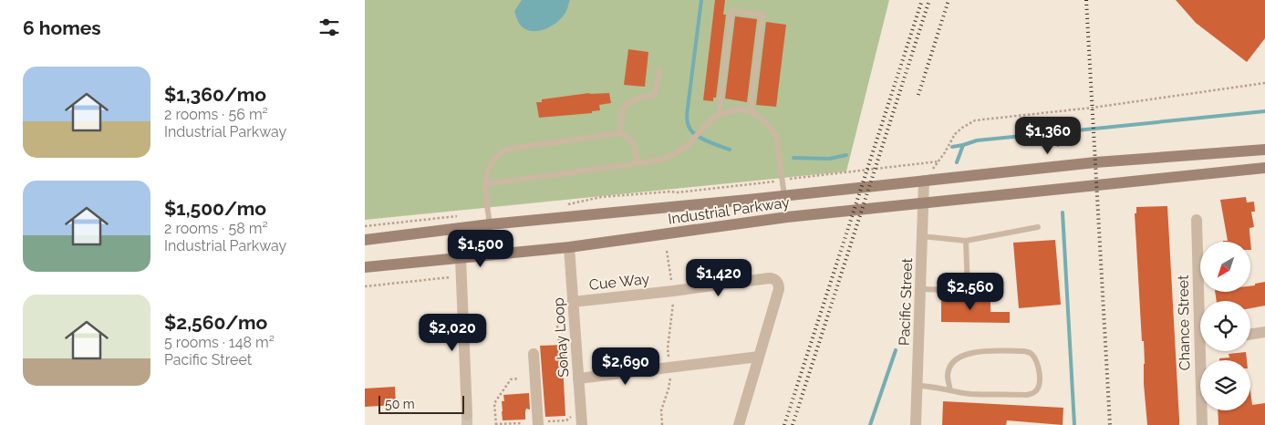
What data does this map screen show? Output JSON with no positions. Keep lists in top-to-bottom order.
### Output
{
  "streets": {
    "main road": ["Industrial Parkway"],
    "street": [
      "Cue Way",
      "Pacific Street",
      "Chance Street",
      "Sohay Loop"
    ]
  },
  "crossings": [
    ["Industrial Parkway", "Pacific Street"],
    ["Industrial Parkway", "Sohay Loop"],
    ["Cue Way", "Sohay Loop"]
  ],
  "scale_bar": "50 m",
  "north": "bottom left",
  "page": {
    "heading": "6 homes",
    "list": [
      {
        "name": "$1,360/mo",
        "note": "2 rooms · 56 m² · Industrial Parkway"
      },
      {
        "name": "$1,500/mo",
        "note": "2 rooms · 58 m² · Industrial Parkway"
      },
      {
        "name": "$2,560/mo",
        "note": "5 rooms · 148 m² · Pacific Street"
      }
    ],
    "price": [
      "$1,360",
      "$1,500",
      "$1,420",
      "$2,560",
      "$2,020",
      "$2,690"
    ],
    "scale": "50 m"
  }
}
